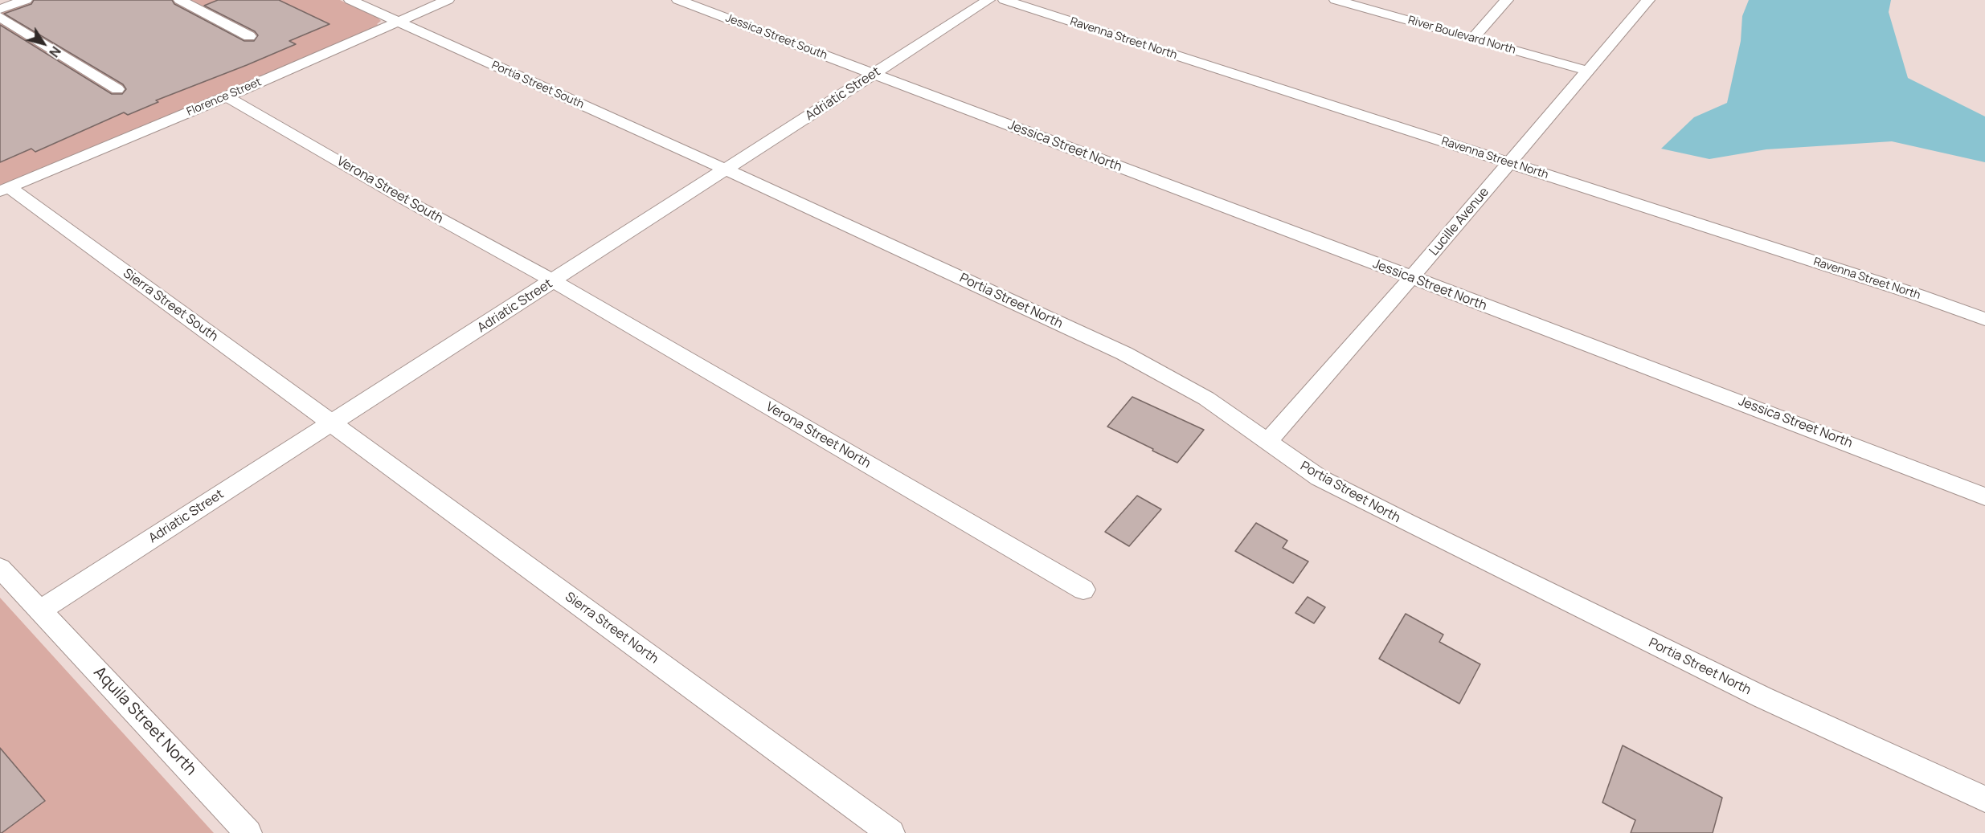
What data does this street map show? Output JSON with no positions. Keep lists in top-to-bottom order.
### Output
{
  "streets": {
    "street": [
      "River Boulevard North",
      "Jessica Street South",
      "Ravenna Street North",
      "Portia Street South",
      "Adriatic Street",
      "Florence Street",
      "Jessica Street North",
      "Verona Street South",
      "Lucille Avenue",
      "Portia Street North",
      "Sierra Street South",
      "Verona Street North",
      "Sierra Street North",
      "Aquila Street North"
    ]
  },
  "crossings": [
    ["River Boulevard North", "Lucille Avenue"],
    ["Jessica Street South", "Adriatic Street"],
    ["Jessica Street South", "Jessica Street North"],
    ["Ravenna Street North", "Lucille Avenue"],
    ["Portia Street South", "Adriatic Street"],
    ["Portia Street South", "Florence Street"],
    ["Portia Street South", "Portia Street North"],
    ["Adriatic Street", "Jessica Street North"],
    ["Adriatic Street", "Verona Street South"],
    ["Adriatic Street", "Portia Street North"],
    ["Adriatic Street", "Sierra Street South"],
    ["Adriatic Street", "Verona Street North"],
    ["Adriatic Street", "Sierra Street North"],
    ["Adriatic Street", "Aquila Street North"],
    ["Florence Street", "Verona Street South"],
    ["Florence Street", "Sierra Street South"],
    ["Jessica Street North", "Lucille Avenue"],
    ["Verona Street South", "Verona Street North"],
    ["Lucille Avenue", "Portia Street North"],
    ["Sierra Street South", "Sierra Street North"]
  ],
  "north": "bottom right"
}
